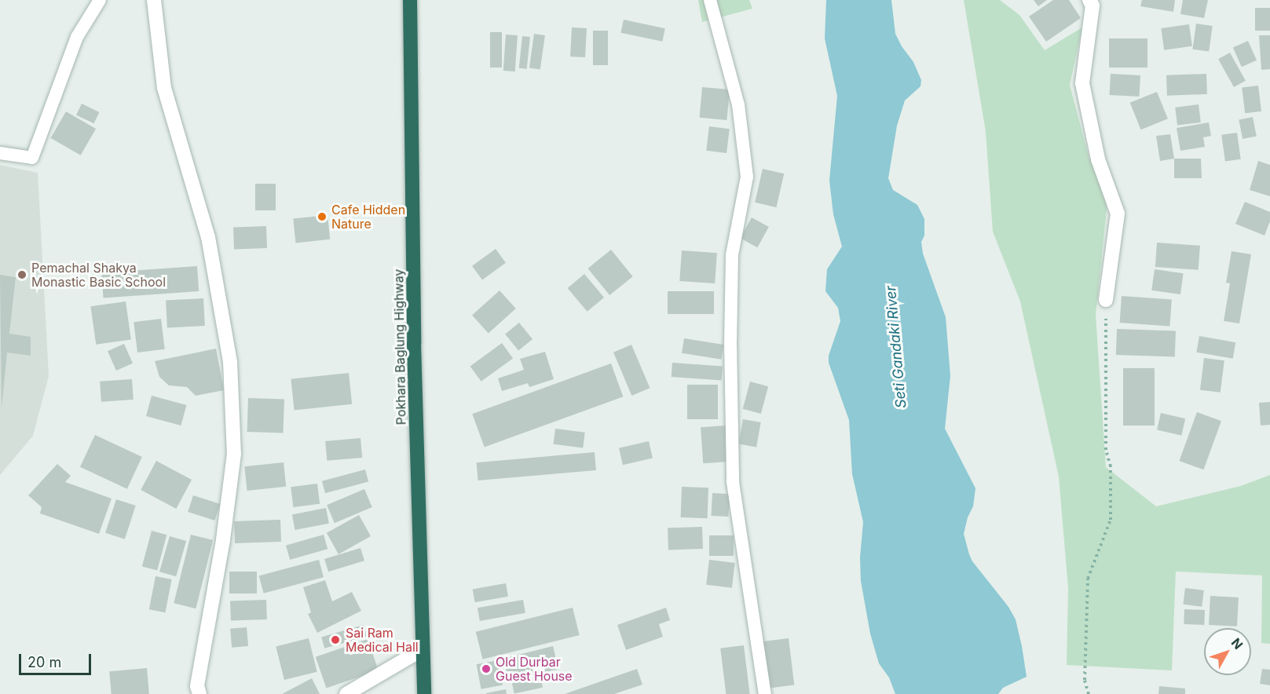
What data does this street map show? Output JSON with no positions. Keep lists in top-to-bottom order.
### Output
{
  "streets": {
    "highway": ["Pokhara Baglung Highway"]
  },
  "water": ["Seti Gandaki River"],
  "places": [
    "Cafe Hidden Nature",
    "Pemachal Shakya Monastic Basic School",
    "Sai Ram Medical Hall",
    "Old Durbar Guest House"
  ],
  "scale_bar": "20 m",
  "north": "top right"
}
